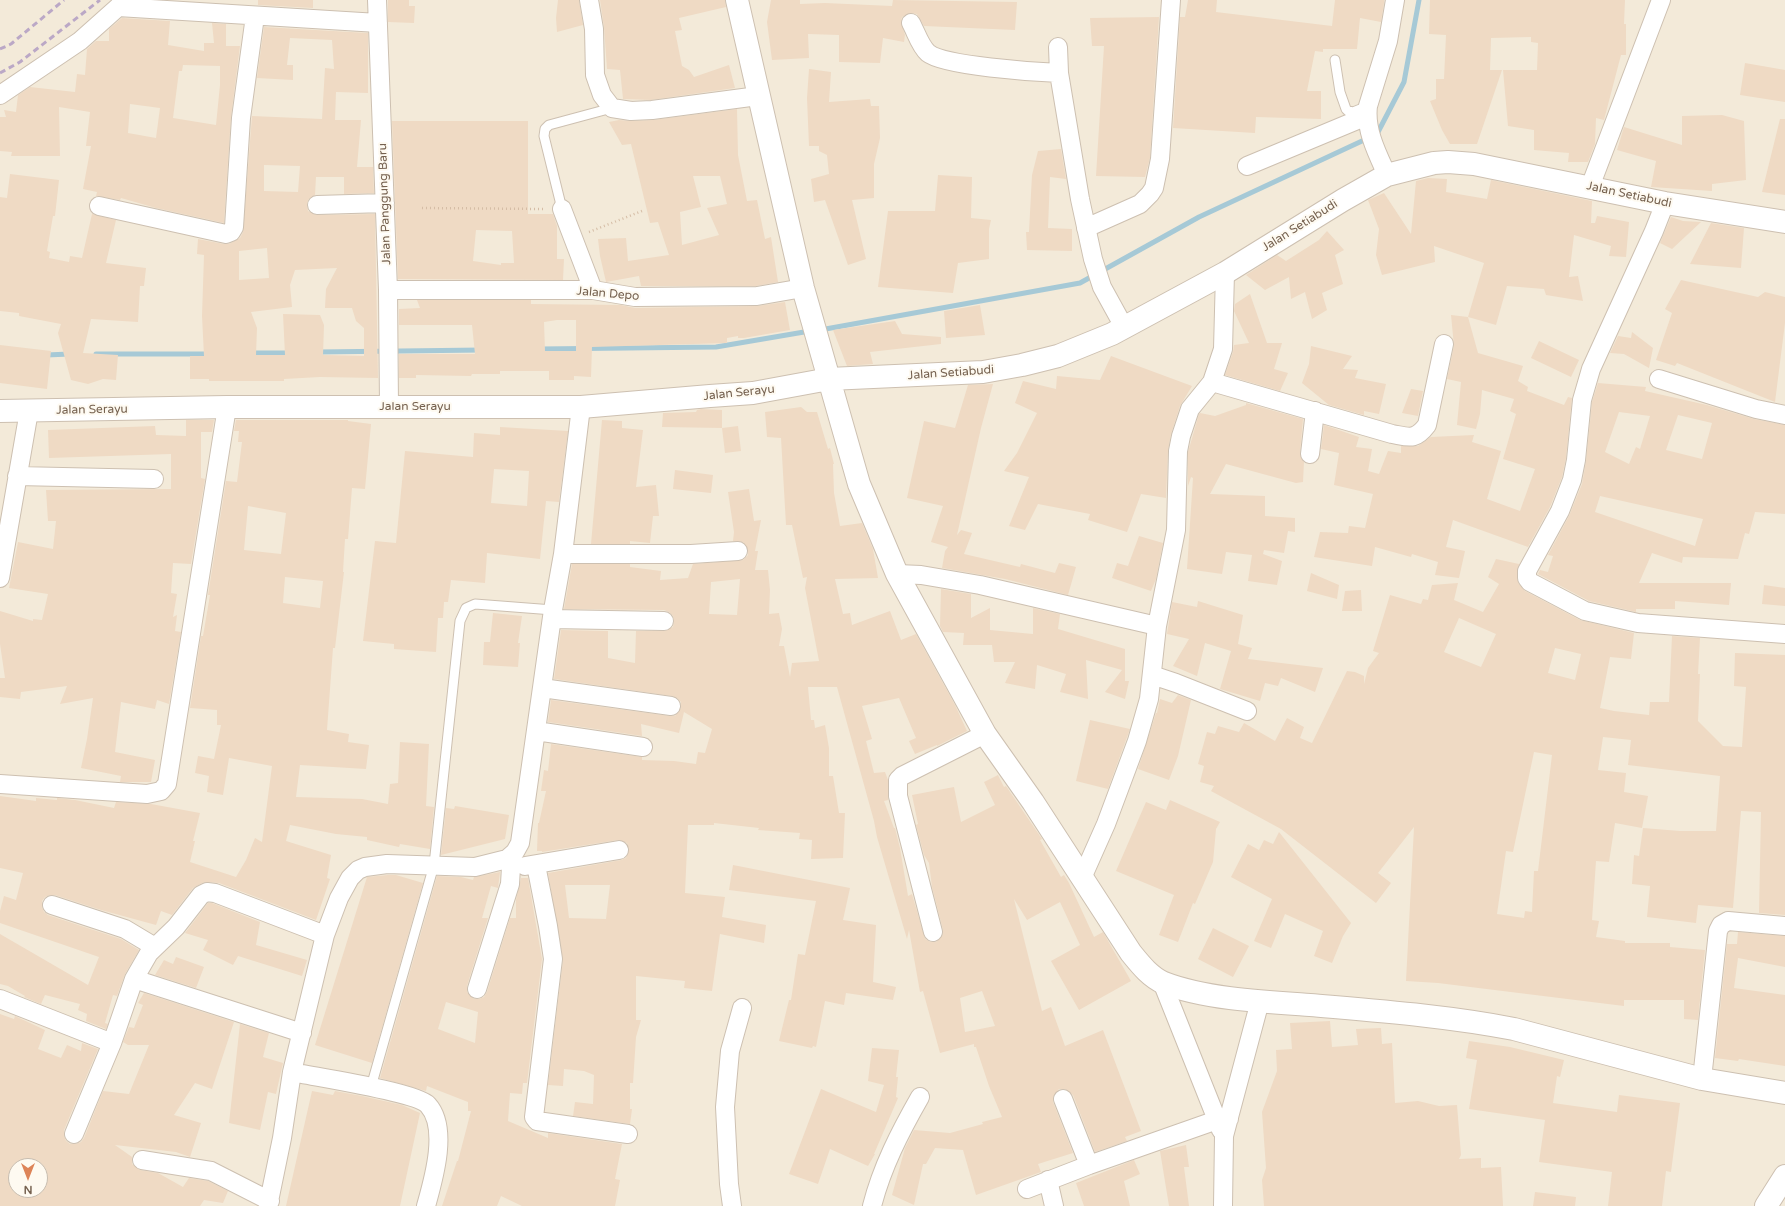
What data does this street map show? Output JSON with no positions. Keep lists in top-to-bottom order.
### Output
{
  "streets": {
    "street": [
      "Jalan Setiabudi",
      "Jalan Panggung Baru",
      "Jalan Depo",
      "Jalan Serayu"
    ]
  },
  "crossings": [
    ["Jalan Setiabudi", "Jalan Serayu"],
    ["Jalan Panggung Baru", "Jalan Depo"],
    ["Jalan Panggung Baru", "Jalan Serayu"]
  ],
  "north": "bottom"
}
